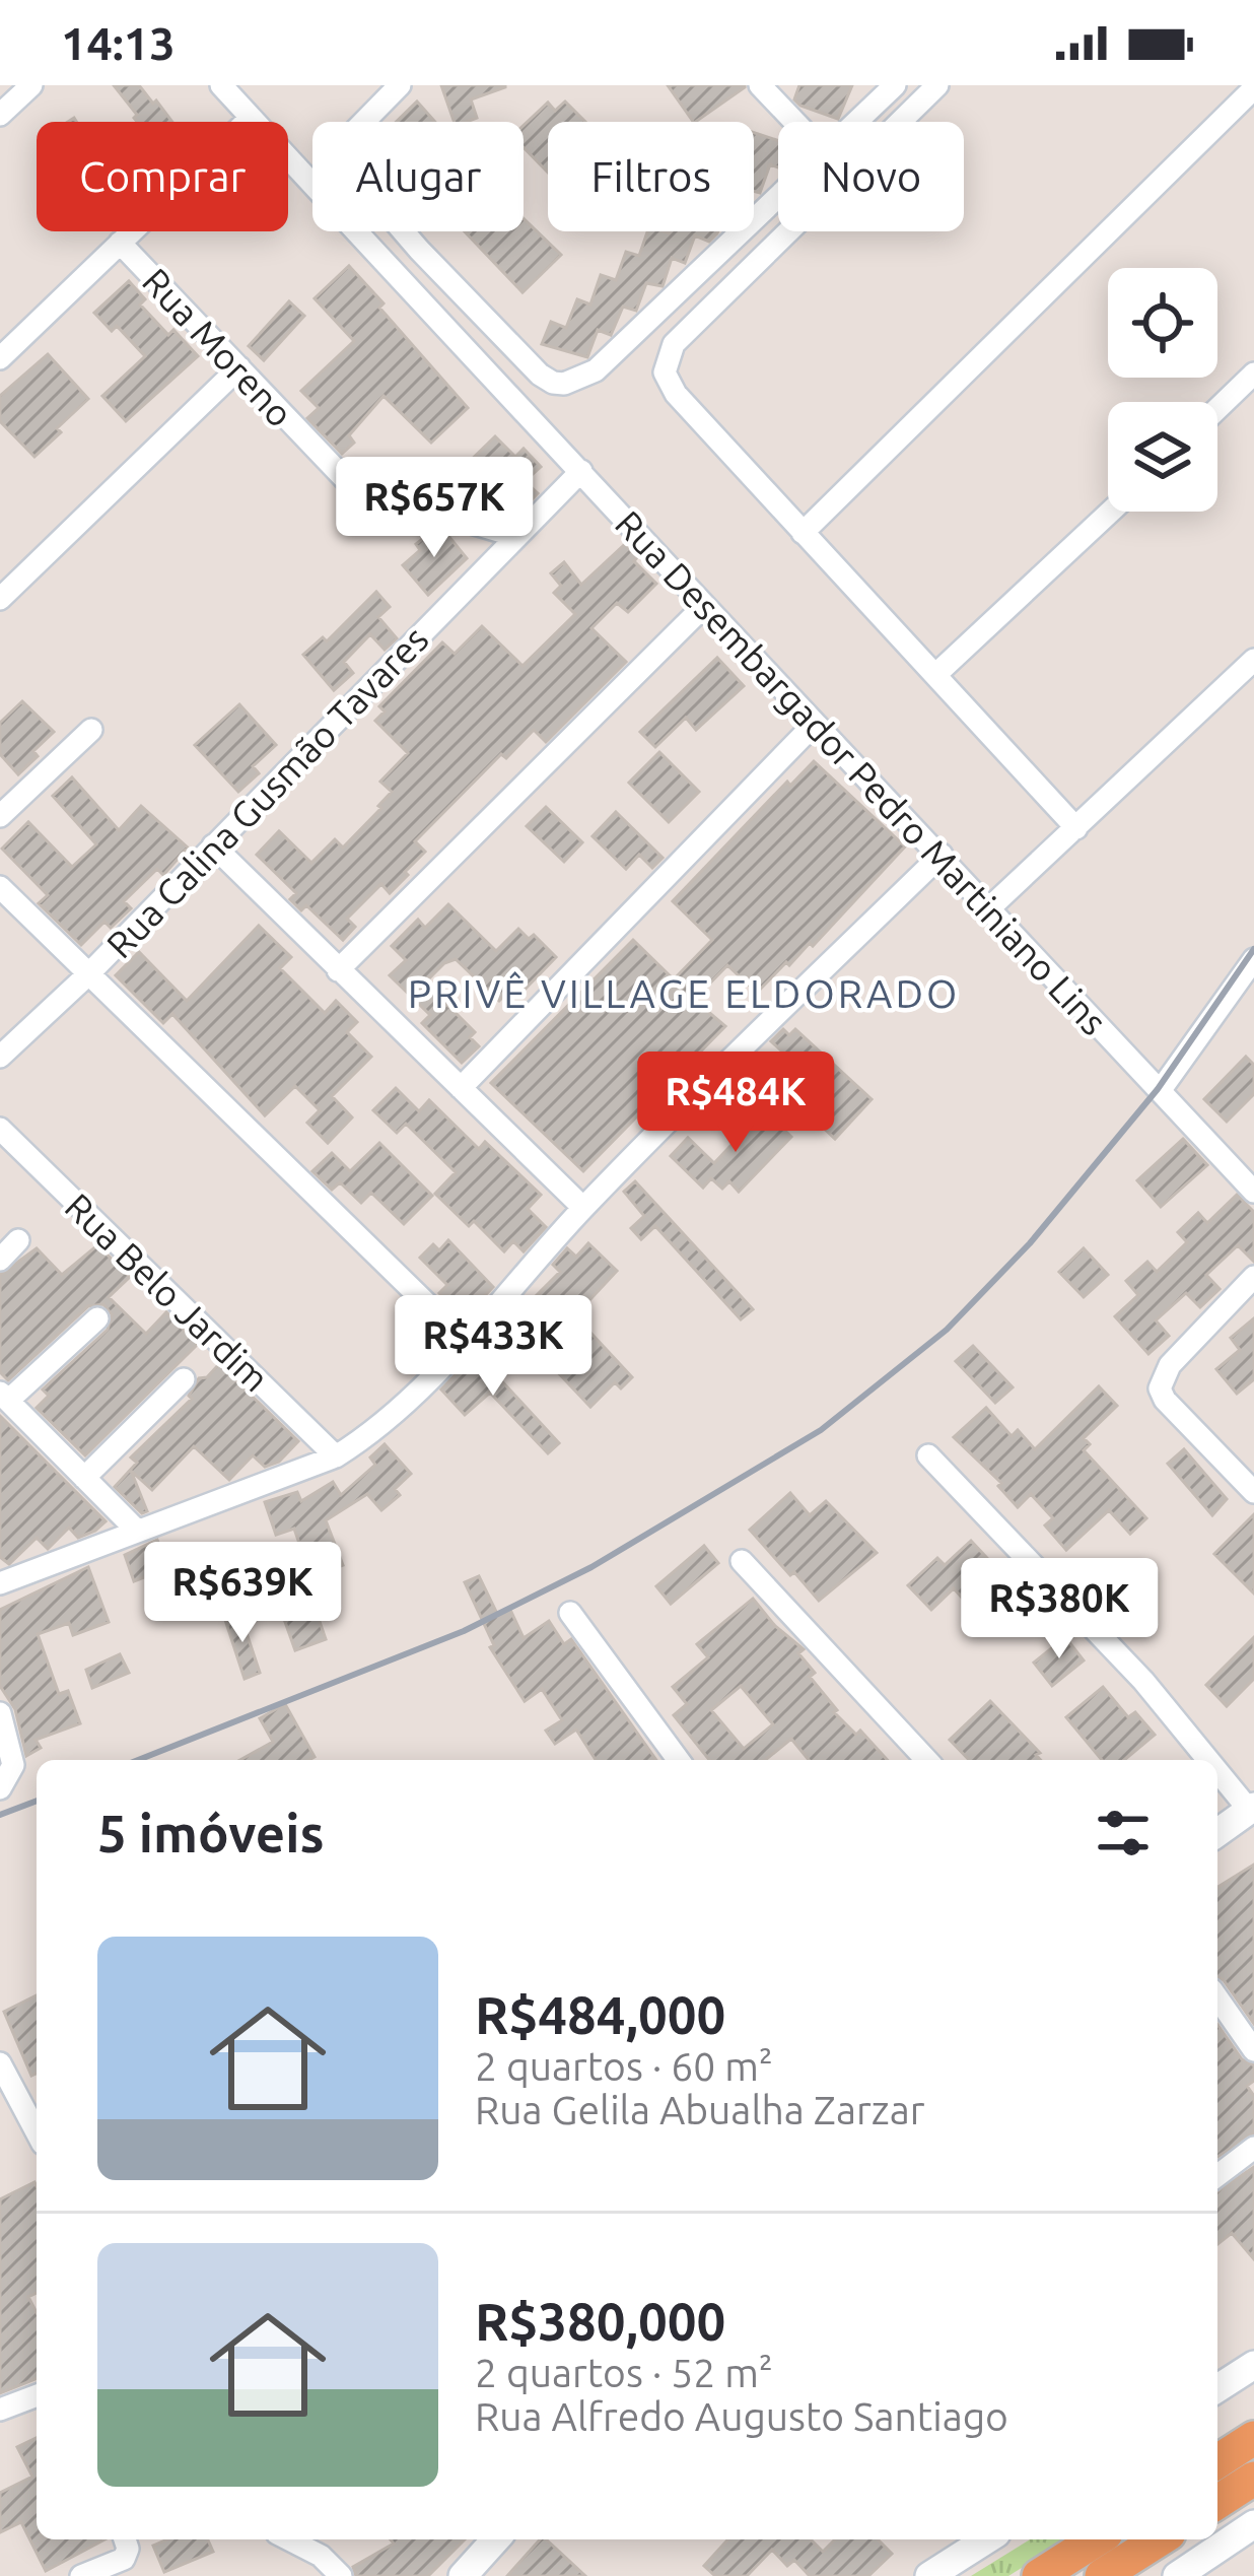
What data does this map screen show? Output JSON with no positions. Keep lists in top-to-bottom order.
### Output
{
  "streets": {
    "street": [
      "Rua Moreno",
      "Rua Desembargador Pedro Martiniano Lins",
      "Rua Calina Gusmão Tavares",
      "Rua Belo Jardim"
    ]
  },
  "crossings": [
    ["Rua Moreno", "Rua Calina Gusmão Tavares"],
    ["Rua Desembargador Pedro Martiniano Lins", "Rua Calina Gusmão Tavares"]
  ],
  "districts": ["PRIVÊ VILLAGE ELDORADO"],
  "page": {
    "status": "14:13",
    "chip": [
      "Comprar",
      "Alugar",
      "Filtros",
      "Novo"
    ],
    "price": [
      "R$657K",
      "R$484K",
      "R$433K",
      "R$639K",
      "R$380K"
    ],
    "heading": "5 imóveis",
    "list": [
      {
        "name": "R$484,000",
        "note": "2 quartos · 60 m² · Rua Gelila Abualha Zarzar"
      },
      {
        "name": "R$380,000",
        "note": "2 quartos · 52 m² · Rua Alfredo Augusto Santiago"
      }
    ]
  }
}
